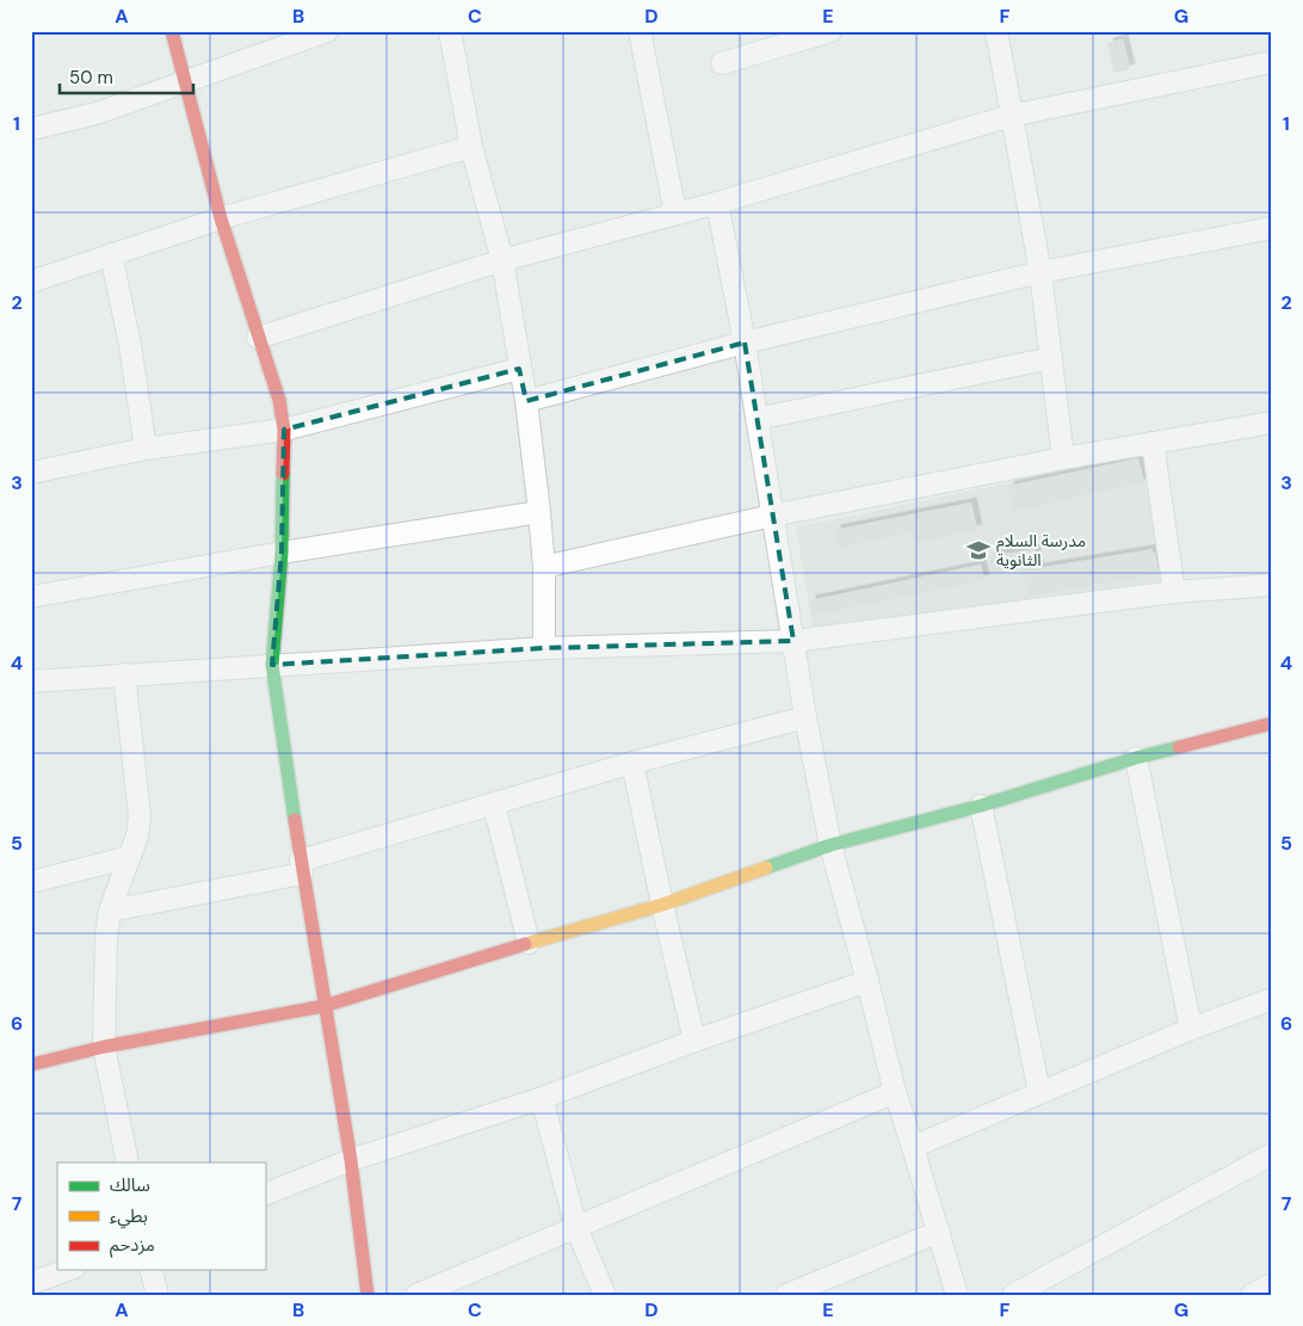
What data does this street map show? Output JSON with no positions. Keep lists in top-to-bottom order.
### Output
{
  "places": {
    "school or university": ["مدرسة السلام الثانوية"]
  },
  "legend": ["سالك", "بطيء", "مزدحم"],
  "scale_bar": "50 m",
  "grid": {
    "columns": [
      "A",
      "B",
      "C",
      "D",
      "E",
      "F",
      "G"
    ],
    "rows": [
      "1",
      "2",
      "3",
      "4",
      "5",
      "6",
      "7"
    ]
  }
}
